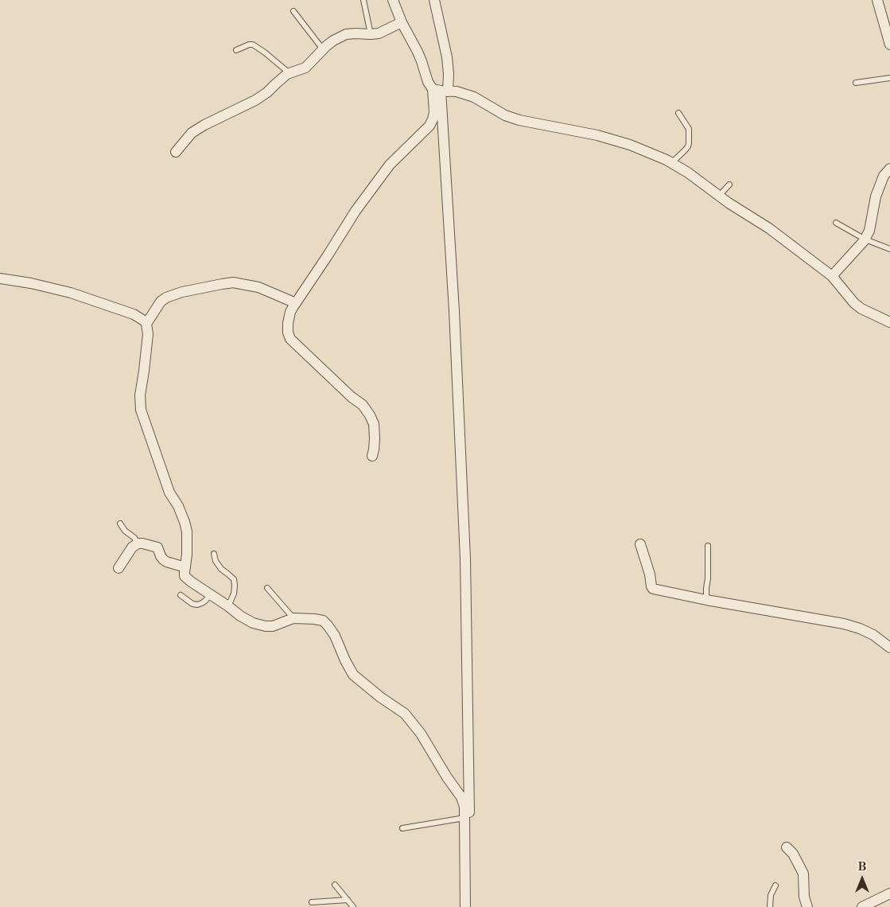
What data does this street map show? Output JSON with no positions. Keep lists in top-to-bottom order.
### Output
{
  "north": "top"
}
